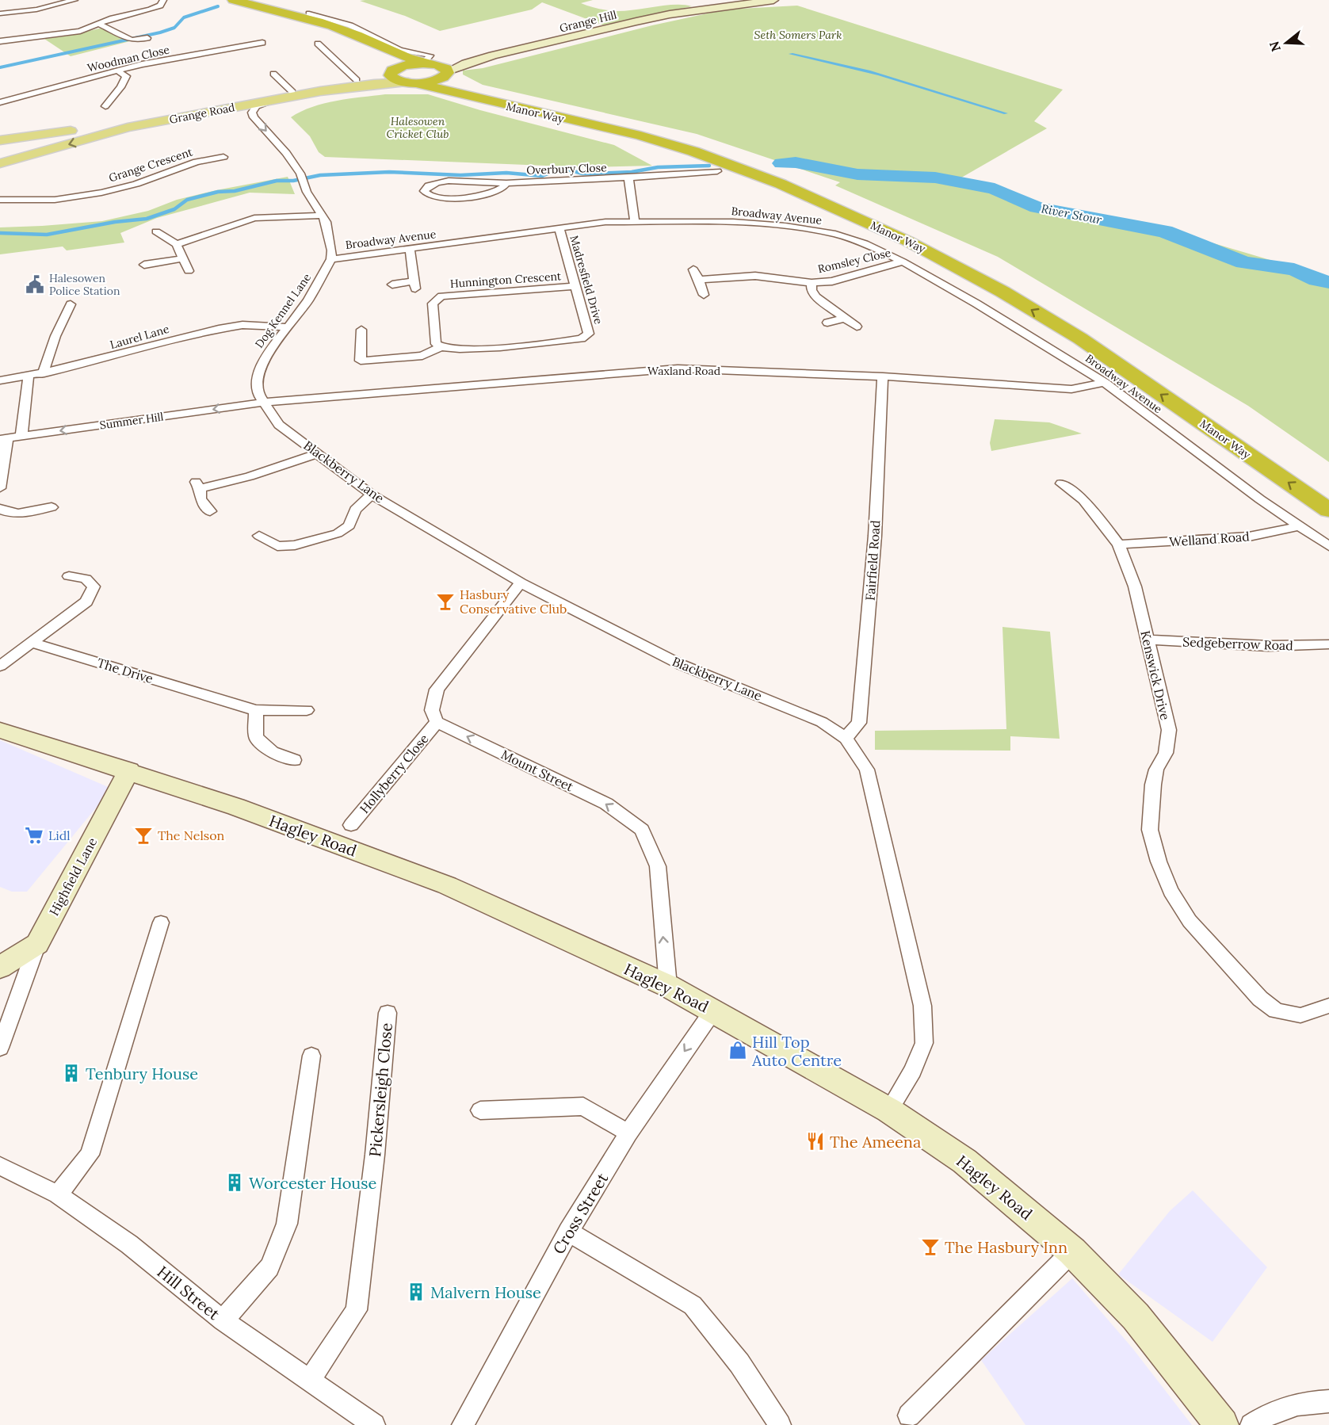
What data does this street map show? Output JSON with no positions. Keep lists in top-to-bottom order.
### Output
{
  "streets": {
    "highway": ["Manor Way"],
    "main road": [
      "Grange Hill",
      "Grange Road",
      "Hagley Road",
      "Highfield Lane"
    ],
    "street": [
      "Woodman Close",
      "Grange Crescent",
      "Overbury Close",
      "Broadway Avenue",
      "Romsley Close",
      "Hunnington Crescent",
      "Madresfield Drive",
      "Dog Kennel Lane",
      "Laurel Lane",
      "Waxland Road",
      "Summer Hill",
      "Blackberry Lane",
      "Welland Road",
      "Fairfield Road",
      "Sedgeberrow Road",
      "The Drive",
      "Kenswick Drive",
      "Mount Street",
      "Hollyberry Close",
      "Pickersleigh Close",
      "Cross Street",
      "Hill Street"
    ]
  },
  "crossings": [
    ["Grange Hill", "Manor Way"],
    ["Manor Way", "Grange Road"],
    ["Broadway Avenue", "Romsley Close"],
    ["Broadway Avenue", "Madresfield Drive"],
    ["Broadway Avenue", "Dog Kennel Lane"],
    ["Broadway Avenue", "Waxland Road"],
    ["Broadway Avenue", "Welland Road"],
    ["Hunnington Crescent", "Madresfield Drive"],
    ["Dog Kennel Lane", "Laurel Lane"],
    ["Dog Kennel Lane", "Waxland Road"],
    ["Dog Kennel Lane", "Summer Hill"],
    ["Dog Kennel Lane", "Blackberry Lane"],
    ["Waxland Road", "Summer Hill"],
    ["Waxland Road", "Blackberry Lane"],
    ["Waxland Road", "Fairfield Road"],
    ["Summer Hill", "Blackberry Lane"],
    ["Blackberry Lane", "Fairfield Road"],
    ["Blackberry Lane", "Hagley Road"],
    ["Welland Road", "Kenswick Drive"],
    ["Sedgeberrow Road", "Kenswick Drive"],
    ["Mount Street", "Hollyberry Close"],
    ["Mount Street", "Hagley Road"],
    ["Hagley Road", "Highfield Lane"],
    ["Hagley Road", "Cross Street"],
    ["Pickersleigh Close", "Hill Street"]
  ],
  "one_way": ["Summer Hill", "Mount Street"],
  "water": ["River Stour"],
  "parks": ["Seth Somers Park", "Halesowen Cricket Club"],
  "places": {
    "public building": ["Halesowen Police Station"],
    "bar": ["Hasbury Conservative Club", "The Nelson", "The Hasbury Inn"],
    "supermarket": ["Lidl"],
    "shop": ["Hill Top Auto Centre"],
    "building": ["Tenbury House", "Worcester House", "Malvern House"],
    "restaurant": ["The Ameena"]
  },
  "north": "left"
}
